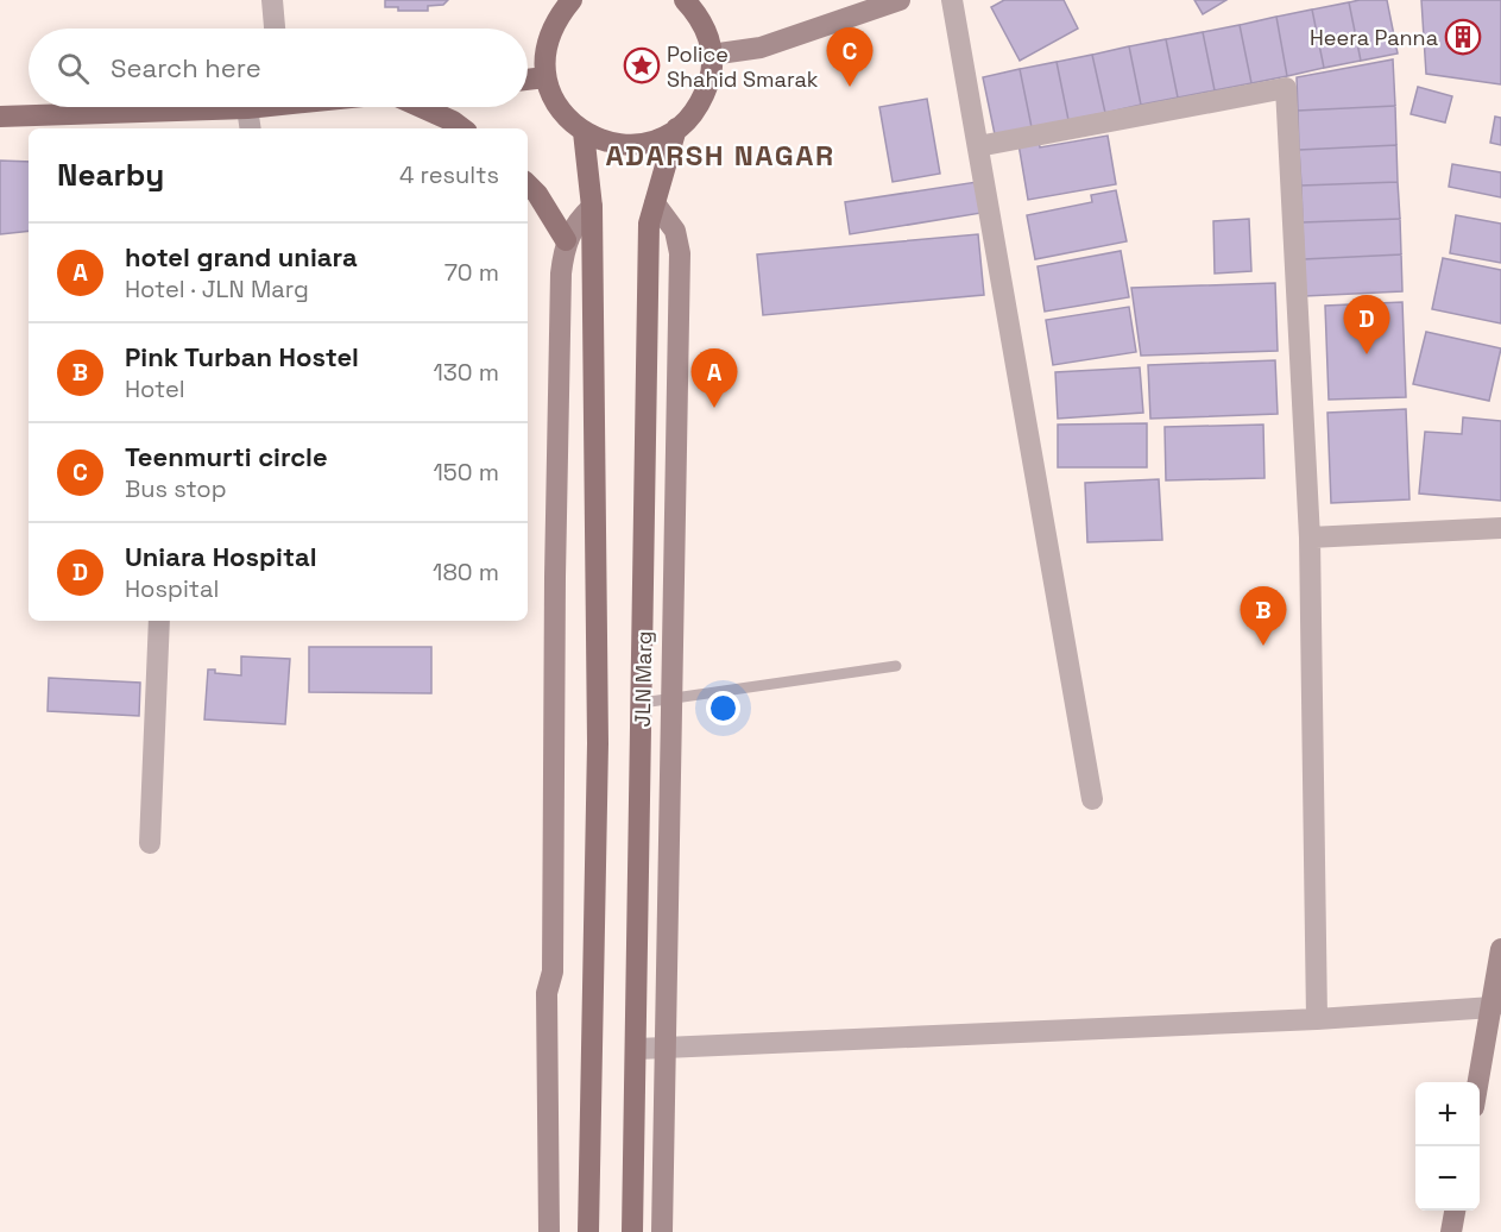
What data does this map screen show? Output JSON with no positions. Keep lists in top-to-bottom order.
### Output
{
  "streets": {
    "main road": ["JLN Marg"]
  },
  "districts": ["ADARSH NAGAR"],
  "places": {
    "building": ["Heera Panna"],
    "place": ["Police Shahid Smarak"]
  },
  "page": {
    "pins": [
      "C",
      "D",
      "A",
      "B"
    ],
    "search": "Search here",
    "heading": ["Nearby", "4 results"],
    "list": [
      {
        "mark": "A",
        "name": "hotel grand uniara",
        "note": "Hotel · JLN Marg",
        "value": "70 m"
      },
      {
        "mark": "B",
        "name": "Pink Turban Hostel",
        "note": "Hotel",
        "value": "130 m"
      },
      {
        "mark": "C",
        "name": "Teenmurti circle",
        "note": "Bus stop",
        "value": "150 m"
      },
      {
        "mark": "D",
        "name": "Uniara Hospital",
        "note": "Hospital",
        "value": "180 m"
      }
    ],
    "map_buttons": ["+", "−"]
  }
}
